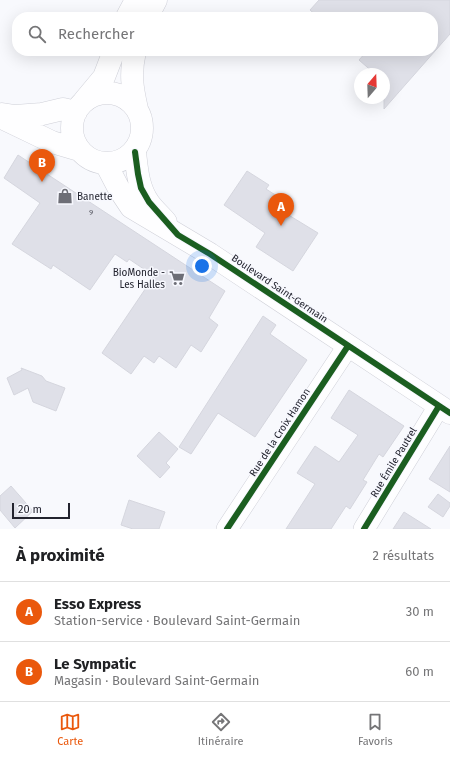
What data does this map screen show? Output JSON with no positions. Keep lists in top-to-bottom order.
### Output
{
  "streets": {
    "main road": ["Boulevard Saint-Germain"],
    "street": ["Rue de la Croix Hamon", "Rue Émile Pautrel"]
  },
  "crossings": [
    ["Boulevard Saint-Germain", "Rue de la Croix Hamon"],
    ["Boulevard Saint-Germain", "Rue Émile Pautrel"]
  ],
  "places": {
    "shop": ["Banette"],
    "supermarket": ["BioMonde - Les Halles"]
  },
  "house_numbers": ["9"],
  "scale_bar": "20 m",
  "north": "top",
  "page": {
    "search": "Rechercher",
    "pins": ["B", "A"],
    "scale": "20 m",
    "heading": ["À proximité", "2 résultats"],
    "list": [
      {
        "mark": "A",
        "name": "Esso Express",
        "note": "Station-service · Boulevard Saint-Germain",
        "value": "30 m"
      },
      {
        "mark": "B",
        "name": "Le Sympatic",
        "note": "Magasin · Boulevard Saint-Germain",
        "value": "60 m"
      }
    ],
    "nav": ["Carte", "Itinéraire", "Favoris"]
  }
}
